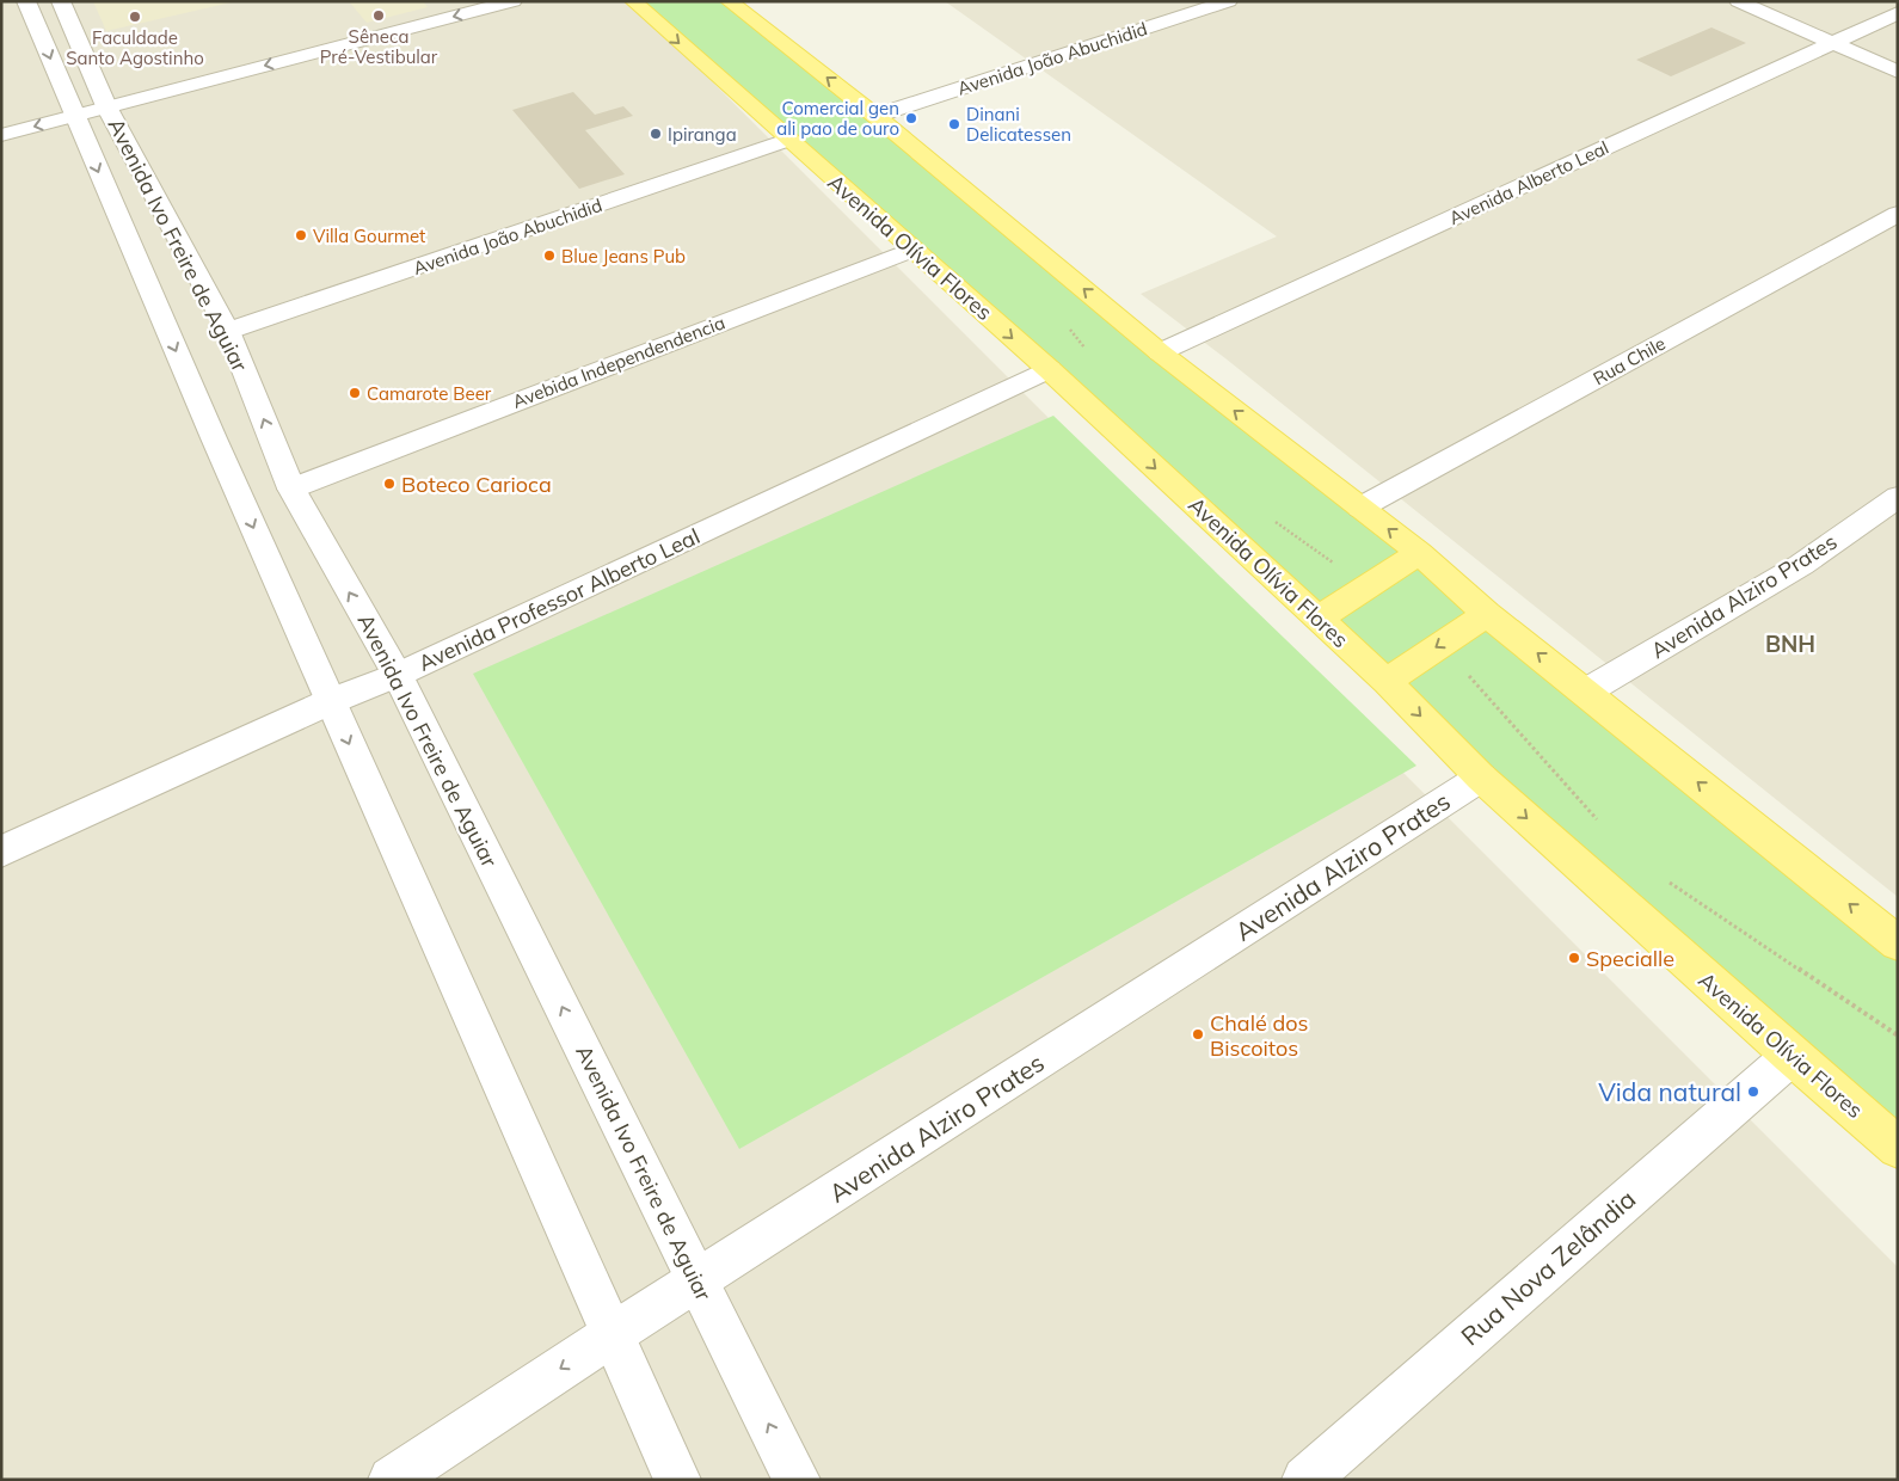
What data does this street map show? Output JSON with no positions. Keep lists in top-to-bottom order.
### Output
{
  "streets": {
    "main road": ["Avenida Olívia Flores"],
    "street": [
      "Avenida João Abuchidid",
      "Avenida Alberto Leal",
      "Avenida Ivo Freire de Aguiar",
      "Rua Chile",
      "Avebida Independendencia",
      "Avenida Alziro Prates",
      "Avenida Professor Alberto Leal",
      "Rua Nova Zelândia"
    ]
  },
  "crossings": [
    ["Avenida João Abuchidid", "Avenida Ivo Freire de Aguiar"],
    ["Avenida João Abuchidid", "Avenida Olívia Flores"],
    ["Avenida Ivo Freire de Aguiar", "Avebida Independendencia"],
    ["Avenida Ivo Freire de Aguiar", "Avenida Alziro Prates"],
    ["Avenida Ivo Freire de Aguiar", "Avenida Professor Alberto Leal"],
    ["Avenida Olívia Flores", "Avebida Independendencia"],
    ["Avenida Olívia Flores", "Avenida Alziro Prates"],
    ["Avenida Olívia Flores", "Avenida Professor Alberto Leal"],
    ["Avenida Olívia Flores", "Rua Nova Zelândia"]
  ],
  "districts": ["BNH"],
  "places": [
    "Sêneca Pré-Vestibular",
    "Faculdade Santo Agostinho",
    "Comercial gen ali pao de ouro",
    "Dinani Delicatessen",
    "Ipiranga",
    "Villa Gourmet",
    "Blue Jeans Pub",
    "Camarote Beer",
    "Boteco Carioca",
    "Specialle",
    "Chalé dos Biscoitos",
    "Vida natural"
  ]
}
